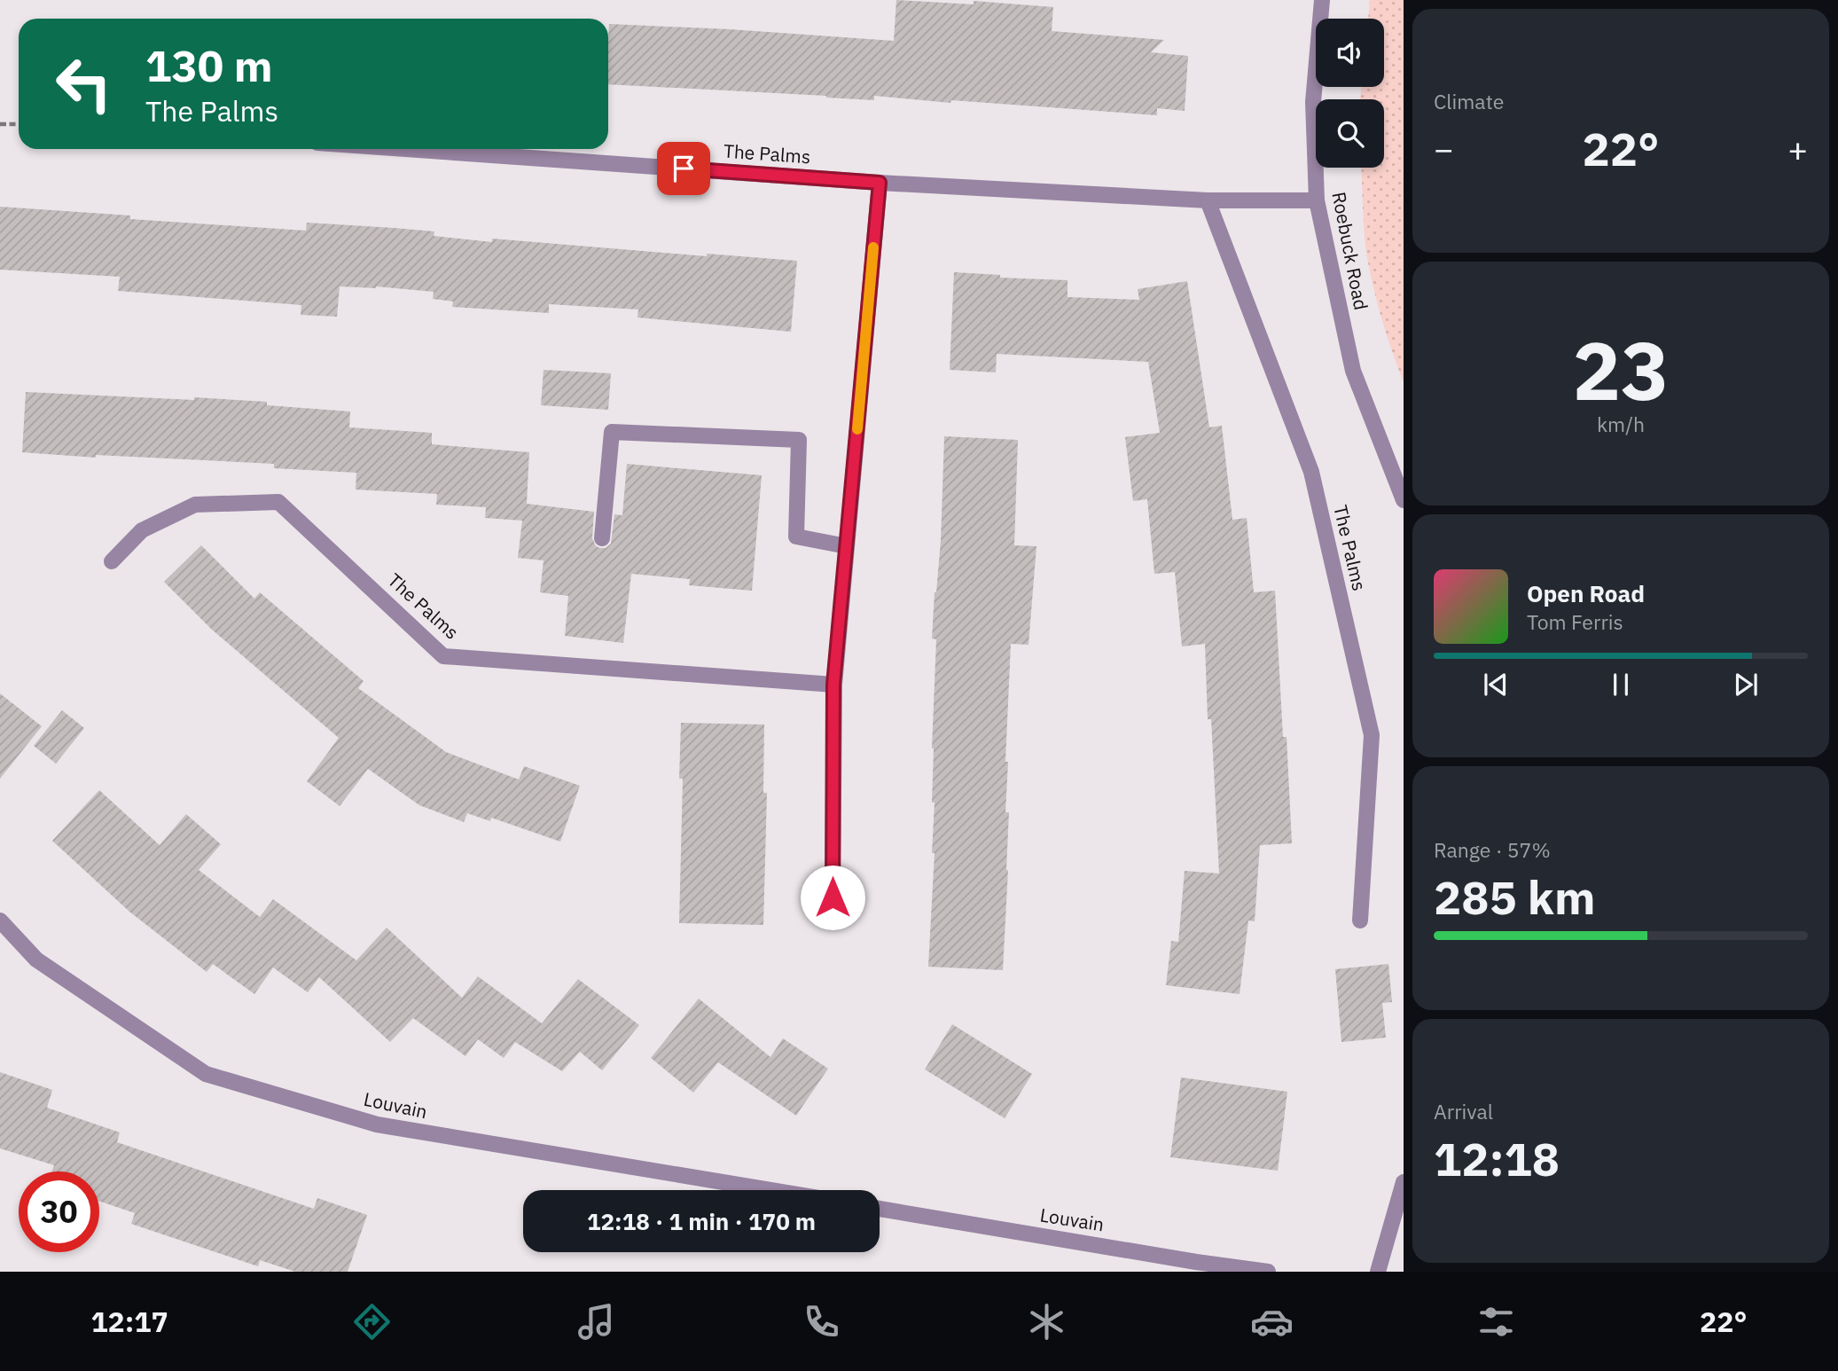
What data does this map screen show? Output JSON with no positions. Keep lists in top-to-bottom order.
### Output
{
  "streets": {
    "street": ["The Palms", "Roebuck Road", "Louvain"]
  },
  "crossings": [
    ["The Palms", "Roebuck Road"]
  ],
  "page": {
    "tile": [
      "Climate",
      ["23", "km/h"],
      ["Range · 57%", "285 km"],
      ["Arrival", "12:18"]
    ],
    "turn": ["130 m", "The Palms"],
    "heat": ["−", "22°", "+"],
    "song": ["Open Road", "Tom Ferris"],
    "limit": "30",
    "trip": "12:18 · 1 min · 170 m",
    "tabs": ["12:17", "22°"]
  }
}
